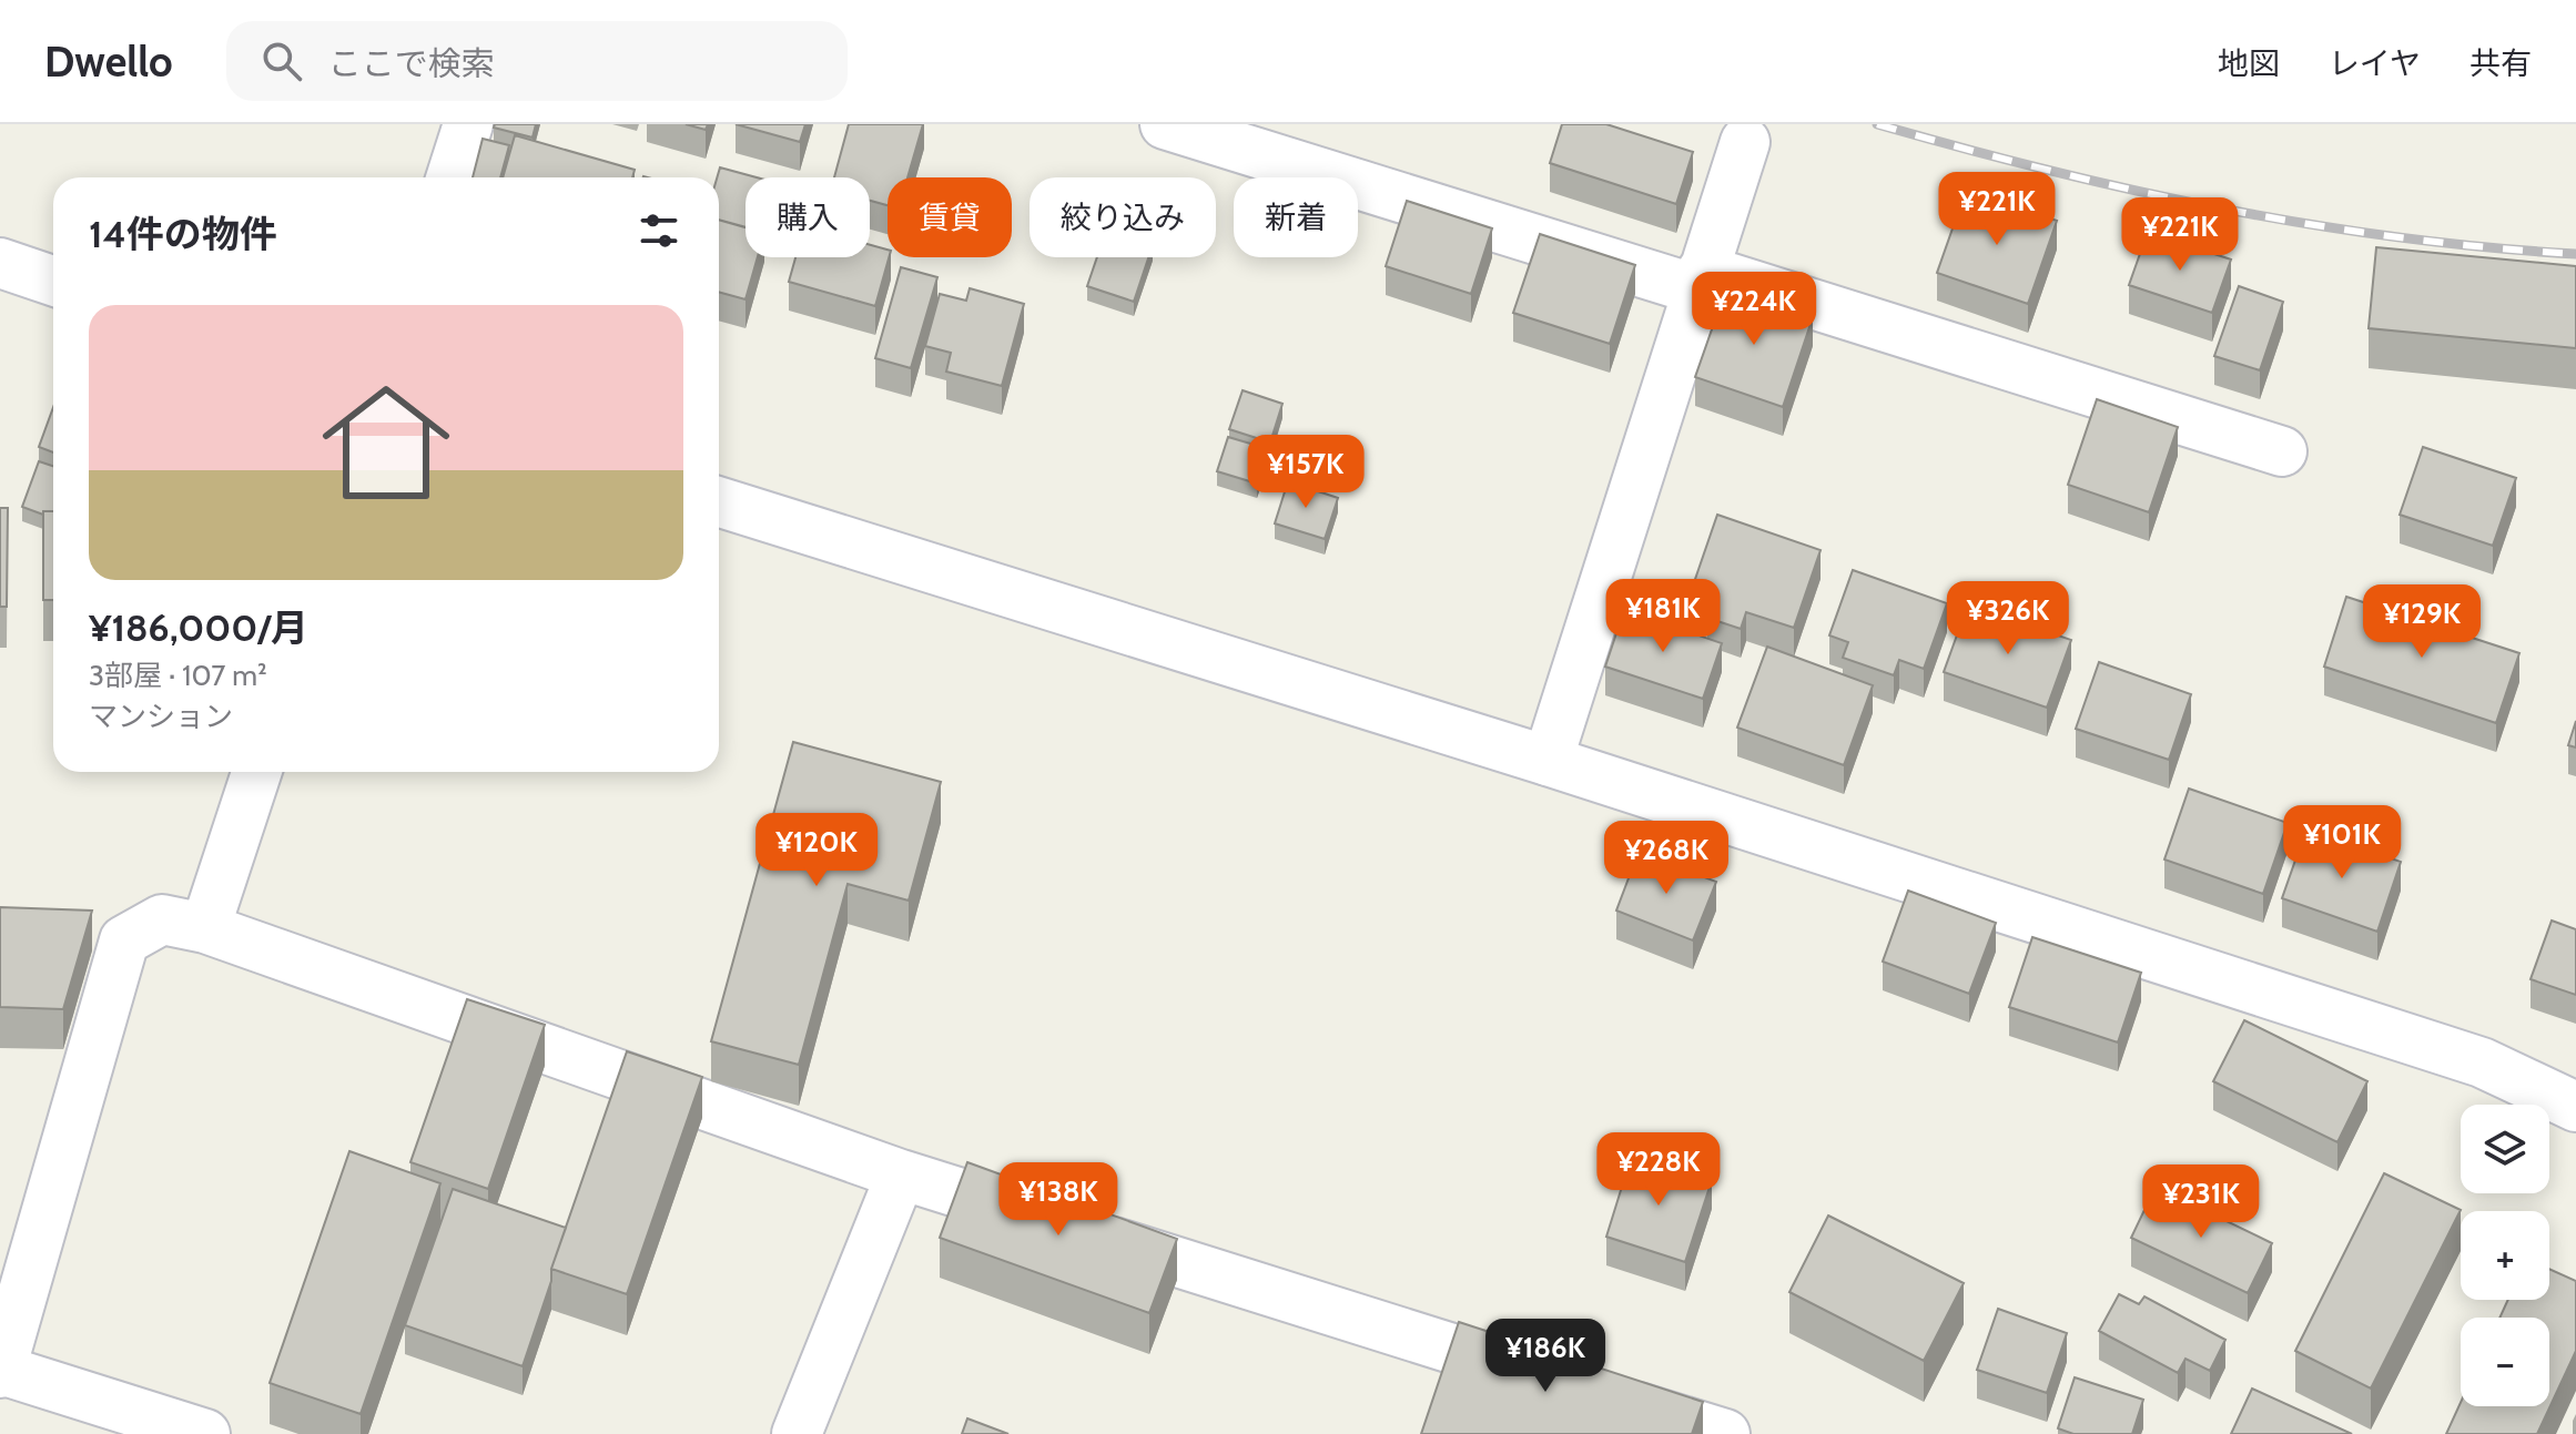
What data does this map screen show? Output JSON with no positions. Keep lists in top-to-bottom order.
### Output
{
  "page": {
    "header": "Dwello",
    "search": "ここで検索",
    "nav": ["地図", "レイヤ", "共有"],
    "price": [
      "¥221K",
      "¥221K",
      "¥224K",
      "¥157K",
      "¥181K",
      "¥326K",
      "¥129K",
      "¥101K",
      "¥120K",
      "¥268K",
      "¥228K",
      "¥138K",
      "¥231K",
      "¥186K"
    ],
    "chip": [
      "購入",
      "賃貸",
      "絞り込み",
      "新着"
    ],
    "heading": "14件の物件",
    "list": [
      {
        "name": "¥186,000/月",
        "note": "3部屋 · 107 m² · マンション"
      }
    ],
    "map_buttons": ["+", "−"]
  }
}
